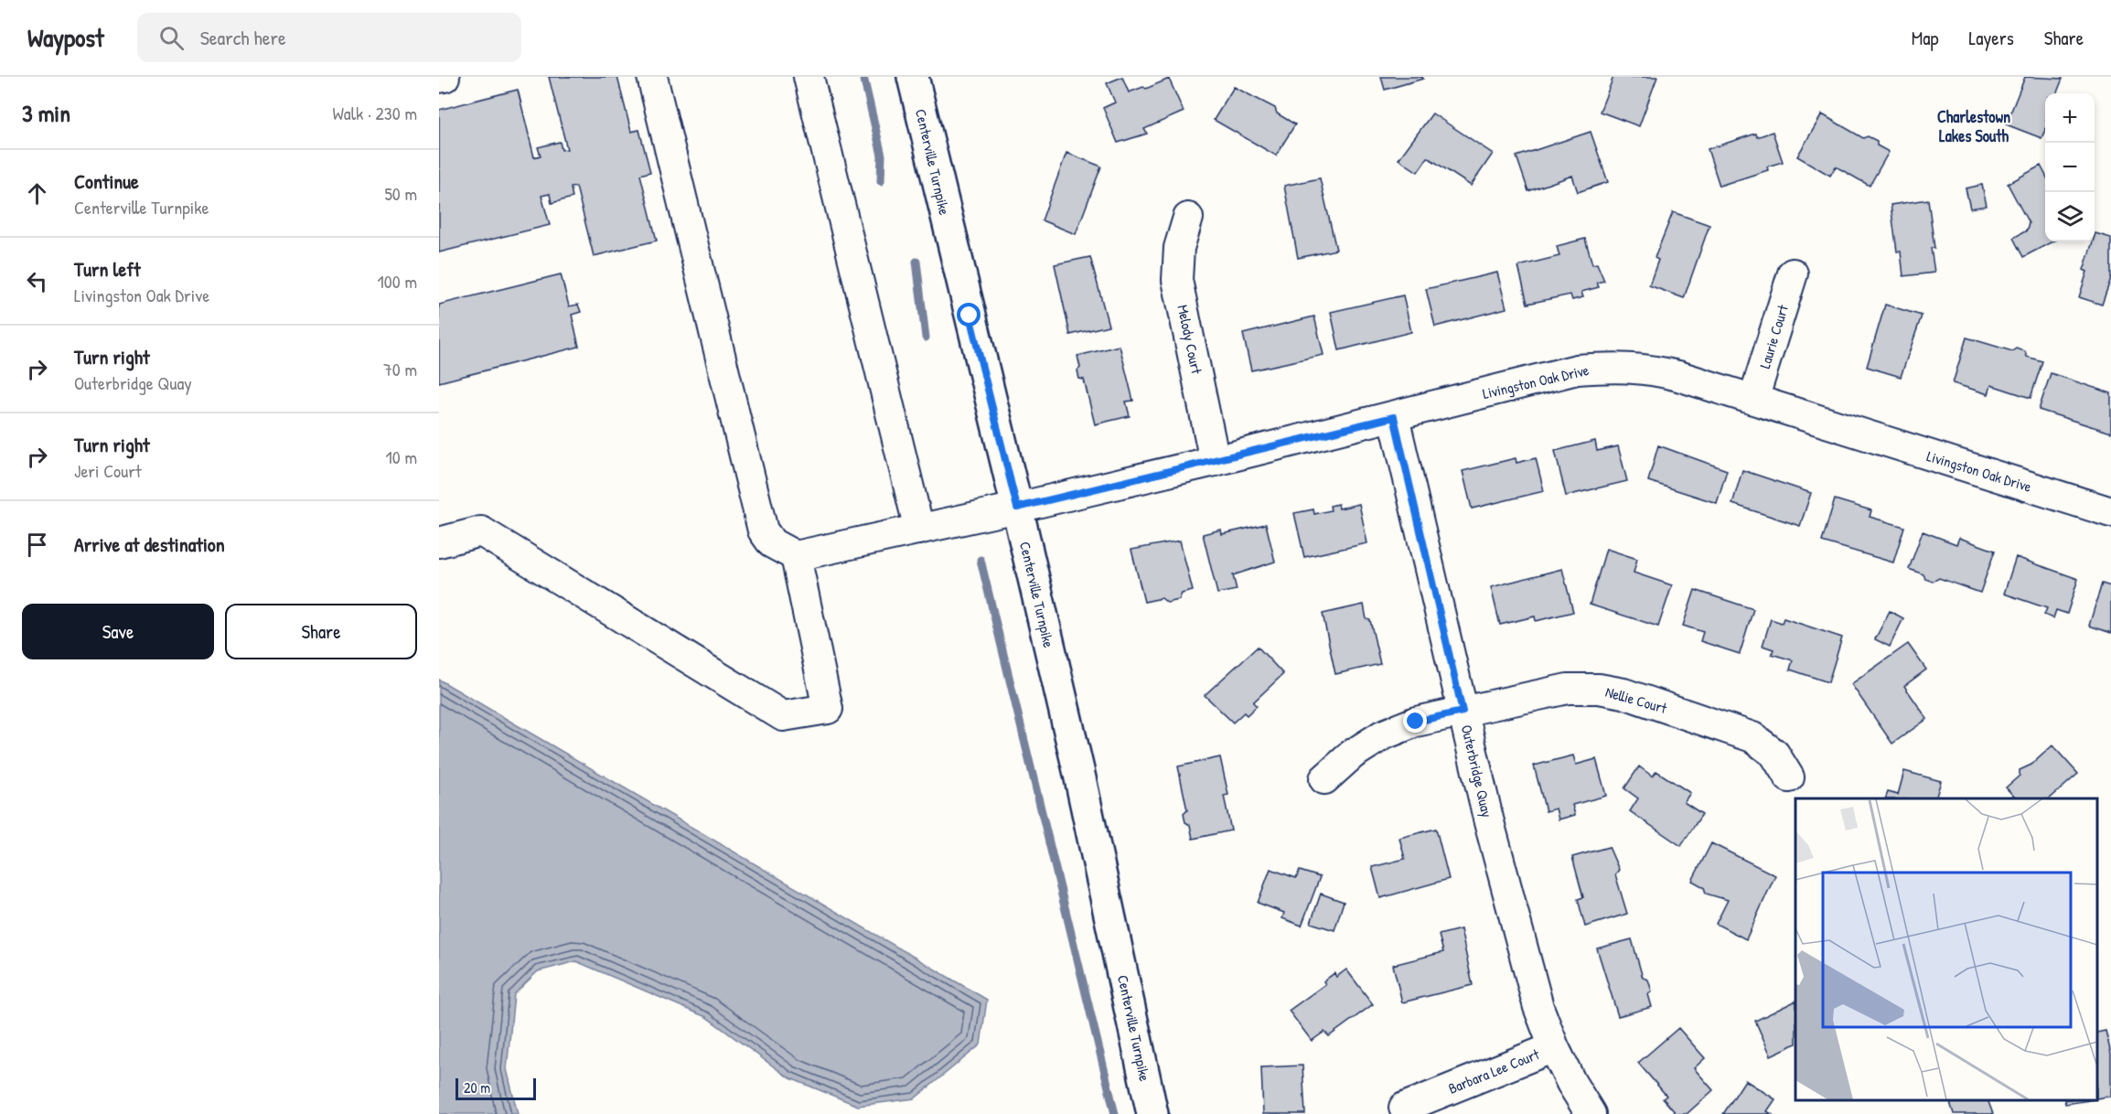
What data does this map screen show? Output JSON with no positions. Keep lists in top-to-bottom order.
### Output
{
  "streets": {
    "main road": ["Centerville Turnpike"],
    "street": [
      "Laurie Court",
      "Melody Court",
      "Livingston Oak Drive",
      "Nellie Court",
      "Outerbridge Quay",
      "Barbara Lee Court"
    ]
  },
  "crossings": [
    ["Centerville Turnpike", "Livingston Oak Drive"],
    ["Laurie Court", "Livingston Oak Drive"],
    ["Melody Court", "Livingston Oak Drive"],
    ["Livingston Oak Drive", "Outerbridge Quay"],
    ["Nellie Court", "Outerbridge Quay"],
    ["Outerbridge Quay", "Barbara Lee Court"]
  ],
  "districts": ["Charlestown Lakes South"],
  "scale_bar": "20 m",
  "page": {
    "header": "Waypost",
    "search": "Search here",
    "nav": ["Map", "Layers", "Share"],
    "heading": ["3 min", "Walk · 230 m"],
    "map_buttons": ["+", "−"],
    "list": [
      ["Continue", "Centerville Turnpike", "50 m"],
      ["Turn left", "Livingston Oak Drive", "100 m"],
      ["Turn right", "Outerbridge Quay", "70 m"],
      ["Turn right", "Jeri Court", "10 m"],
      "Arrive at destination"
    ],
    "buttons": ["Save", "Share"],
    "scale": "20 m"
  }
}
